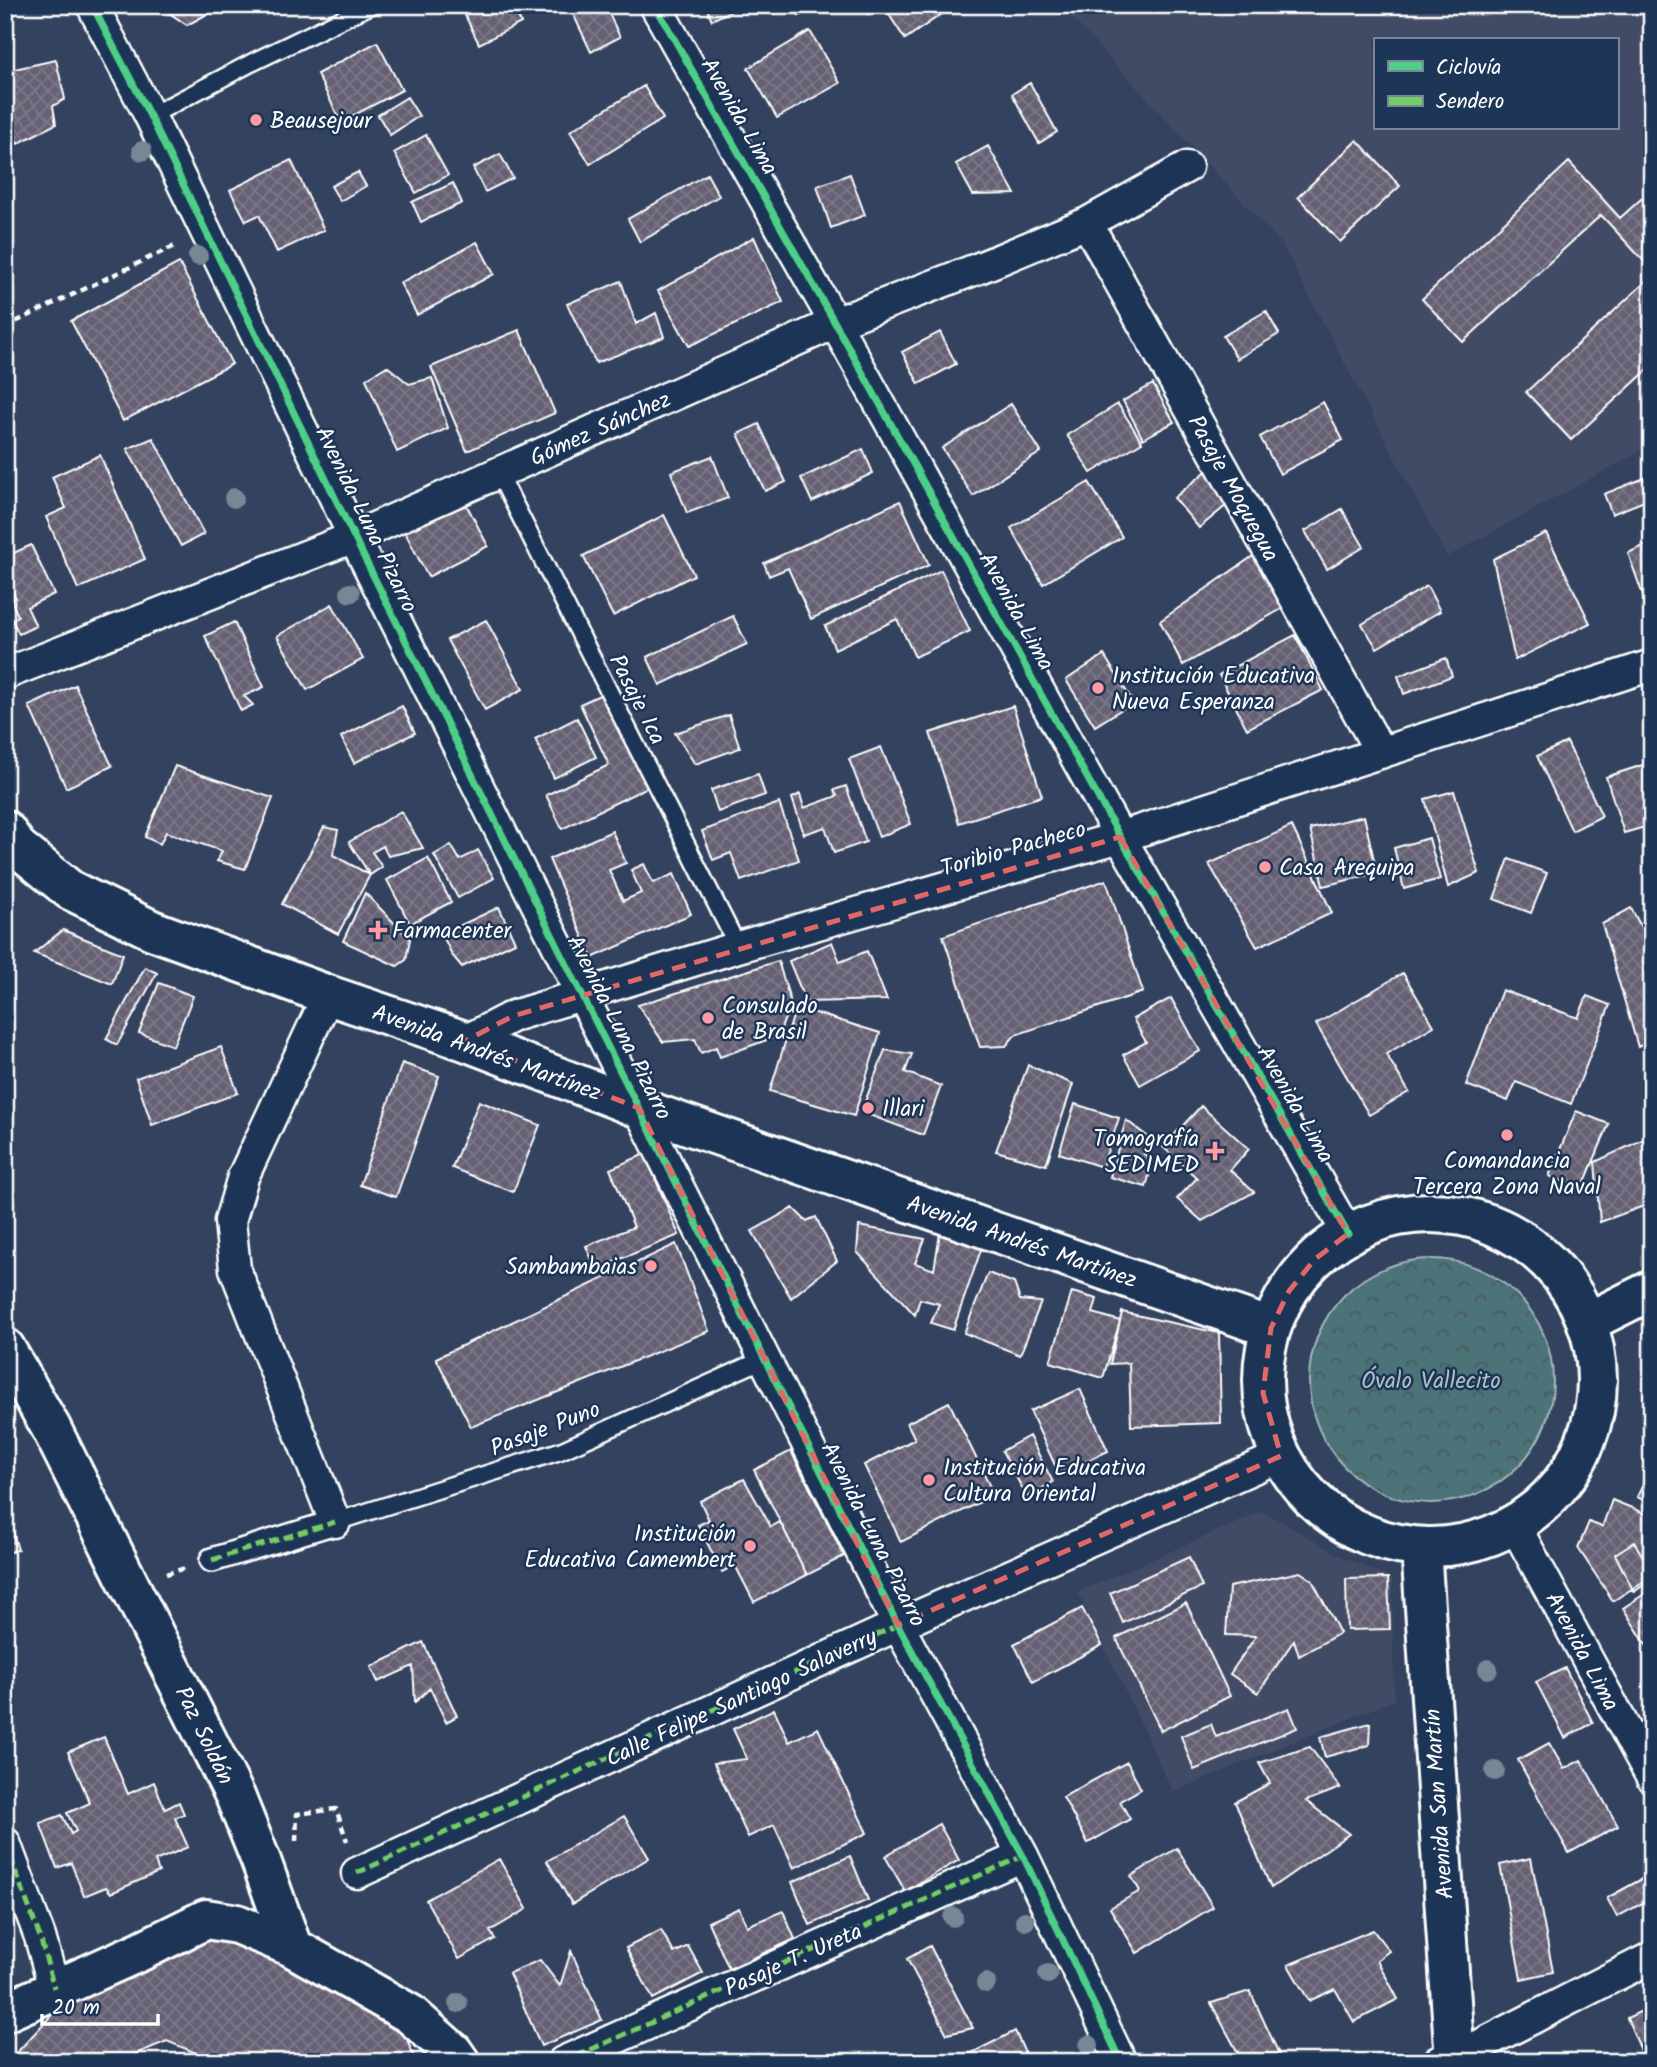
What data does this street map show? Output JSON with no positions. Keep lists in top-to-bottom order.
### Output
{
  "streets": {
    "street": [
      "Avenida Lima",
      "Gómez Sánchez",
      "Pasaje Moquegua",
      "Avenida Luna Pizarro",
      "Toribio Pacheco",
      "Avenida Andrés Martínez",
      "Calle Felipe Santiago Salaverry",
      "Paz Soldán",
      "Avenida San Martín",
      "Pasaje T. Ureta"
    ],
    "lane": ["Pasaje Ica", "Pasaje Puno"]
  },
  "crossings": [
    ["Avenida Lima", "Gómez Sánchez"],
    ["Avenida Lima", "Toribio Pacheco"],
    ["Gómez Sánchez", "Pasaje Moquegua"],
    ["Gómez Sánchez", "Avenida Luna Pizarro"],
    ["Gómez Sánchez", "Pasaje Ica"],
    ["Pasaje Moquegua", "Toribio Pacheco"],
    ["Avenida Luna Pizarro", "Toribio Pacheco"],
    ["Avenida Luna Pizarro", "Avenida Andrés Martínez"],
    ["Avenida Luna Pizarro", "Pasaje Puno"],
    ["Avenida Luna Pizarro", "Calle Felipe Santiago Salaverry"],
    ["Avenida Luna Pizarro", "Pasaje T. Ureta"],
    ["Pasaje Ica", "Toribio Pacheco"],
    ["Toribio Pacheco", "Avenida Andrés Martínez"]
  ],
  "parks": ["Óvalo Vallecito"],
  "places": {
    "other": [
      "Beausejour",
      "Institución Educativa Nueva Esperanza",
      "Casa Arequipa",
      "Consulado de Brasil",
      "Illari",
      "Comandancia Tercera Zona Naval",
      "Sambambaias",
      "Institución Educativa Cultura Oriental",
      "Institución Educativa Camembert"
    ],
    "health": ["Farmacenter", "Tomografía SEDIMED"]
  },
  "legend": ["Ciclovía", "Sendero"],
  "scale_bar": "20 m"
}
